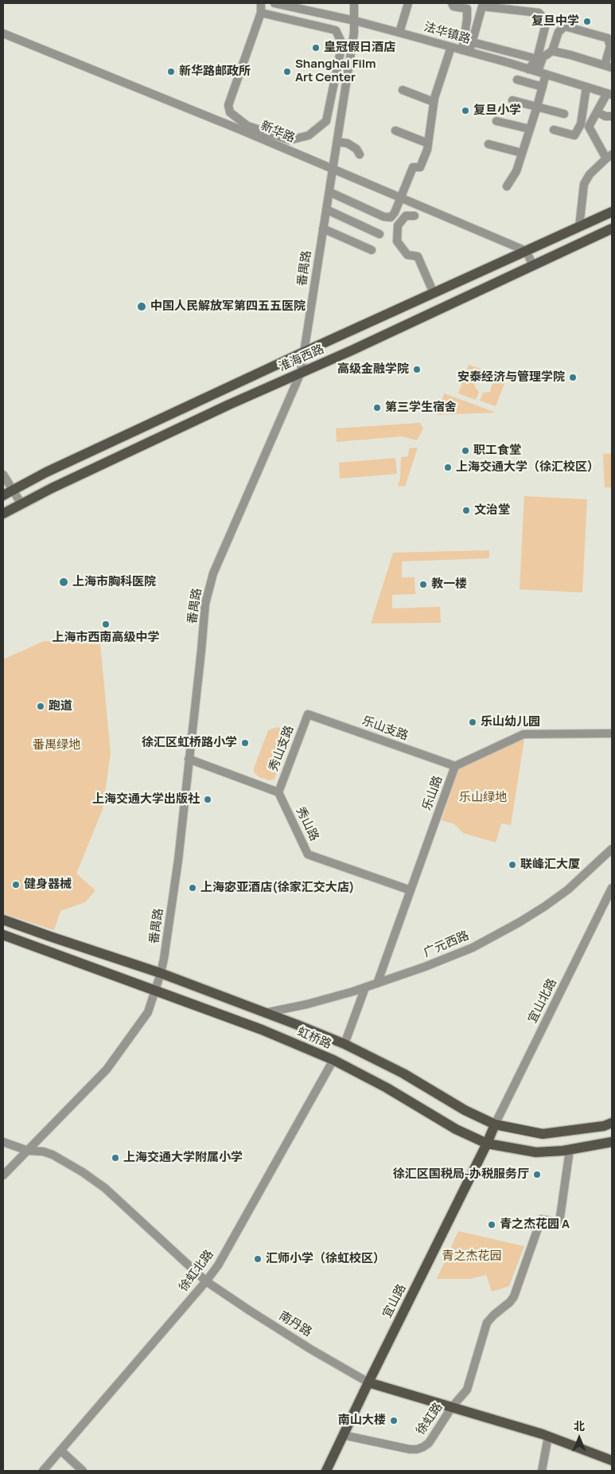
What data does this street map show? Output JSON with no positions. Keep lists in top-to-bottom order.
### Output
{
  "streets": {
    "main road": [
      "淮海西路",
      "虹桥路",
      "宜山路",
      "南丹路"
    ],
    "street": [
      "法华镇路",
      "新华路",
      "番禺路",
      "乐山支路",
      "秀山支路",
      "乐山路",
      "秀山路",
      "广元西路",
      "宜山北路",
      "徐虹北路",
      "徐虹路"
    ]
  },
  "crossings": [
    ["法华镇路", "番禺路"],
    ["新华路", "番禺路"],
    ["新华路", "淮海西路"],
    ["番禺路", "淮海西路"],
    ["番禺路", "虹桥路"],
    ["番禺路", "南丹路"],
    ["乐山支路", "秀山支路"],
    ["乐山支路", "乐山路"],
    ["秀山支路", "秀山路"],
    ["乐山路", "秀山路"],
    ["乐山路", "广元西路"],
    ["广元西路", "虹桥路"],
    ["宜山北路", "虹桥路"],
    ["宜山北路", "宜山路"],
    ["虹桥路", "徐虹北路"],
    ["虹桥路", "宜山路"],
    ["虹桥路", "徐虹路"],
    ["徐虹北路", "南丹路"],
    ["宜山路", "南丹路"],
    ["宜山路", "徐虹路"],
    ["南丹路", "徐虹路"]
  ],
  "parks": ["番禺绿地", "乐山绿地", "青之杰花园"],
  "places": [
    "复旦中学",
    "皇冠假日酒店",
    "新华路邮政所",
    "Shanghai Film Art Center",
    "复旦小学",
    "中国人民解放军第四五五医院",
    "高级金融学院",
    "安泰经济与管理学院",
    "第三学生宿舍",
    "职工食堂",
    "上海交通大学（徐汇校区）",
    "文治堂",
    "上海市胸科医院",
    "教一楼",
    "上海市西南高级中学",
    "跑道",
    "乐山幼儿园",
    "徐汇区虹桥路小学",
    "上海交通大学出版社",
    "联峰汇大厦",
    "健身器械",
    "上海宓亚酒店(徐家汇交大店)",
    "上海交通大学附属小学",
    "徐汇区国税局-办税服务厅",
    "青之杰花园 A",
    "汇师小学（徐虹校区）",
    "南山大楼"
  ],
  "north": "top"
}
